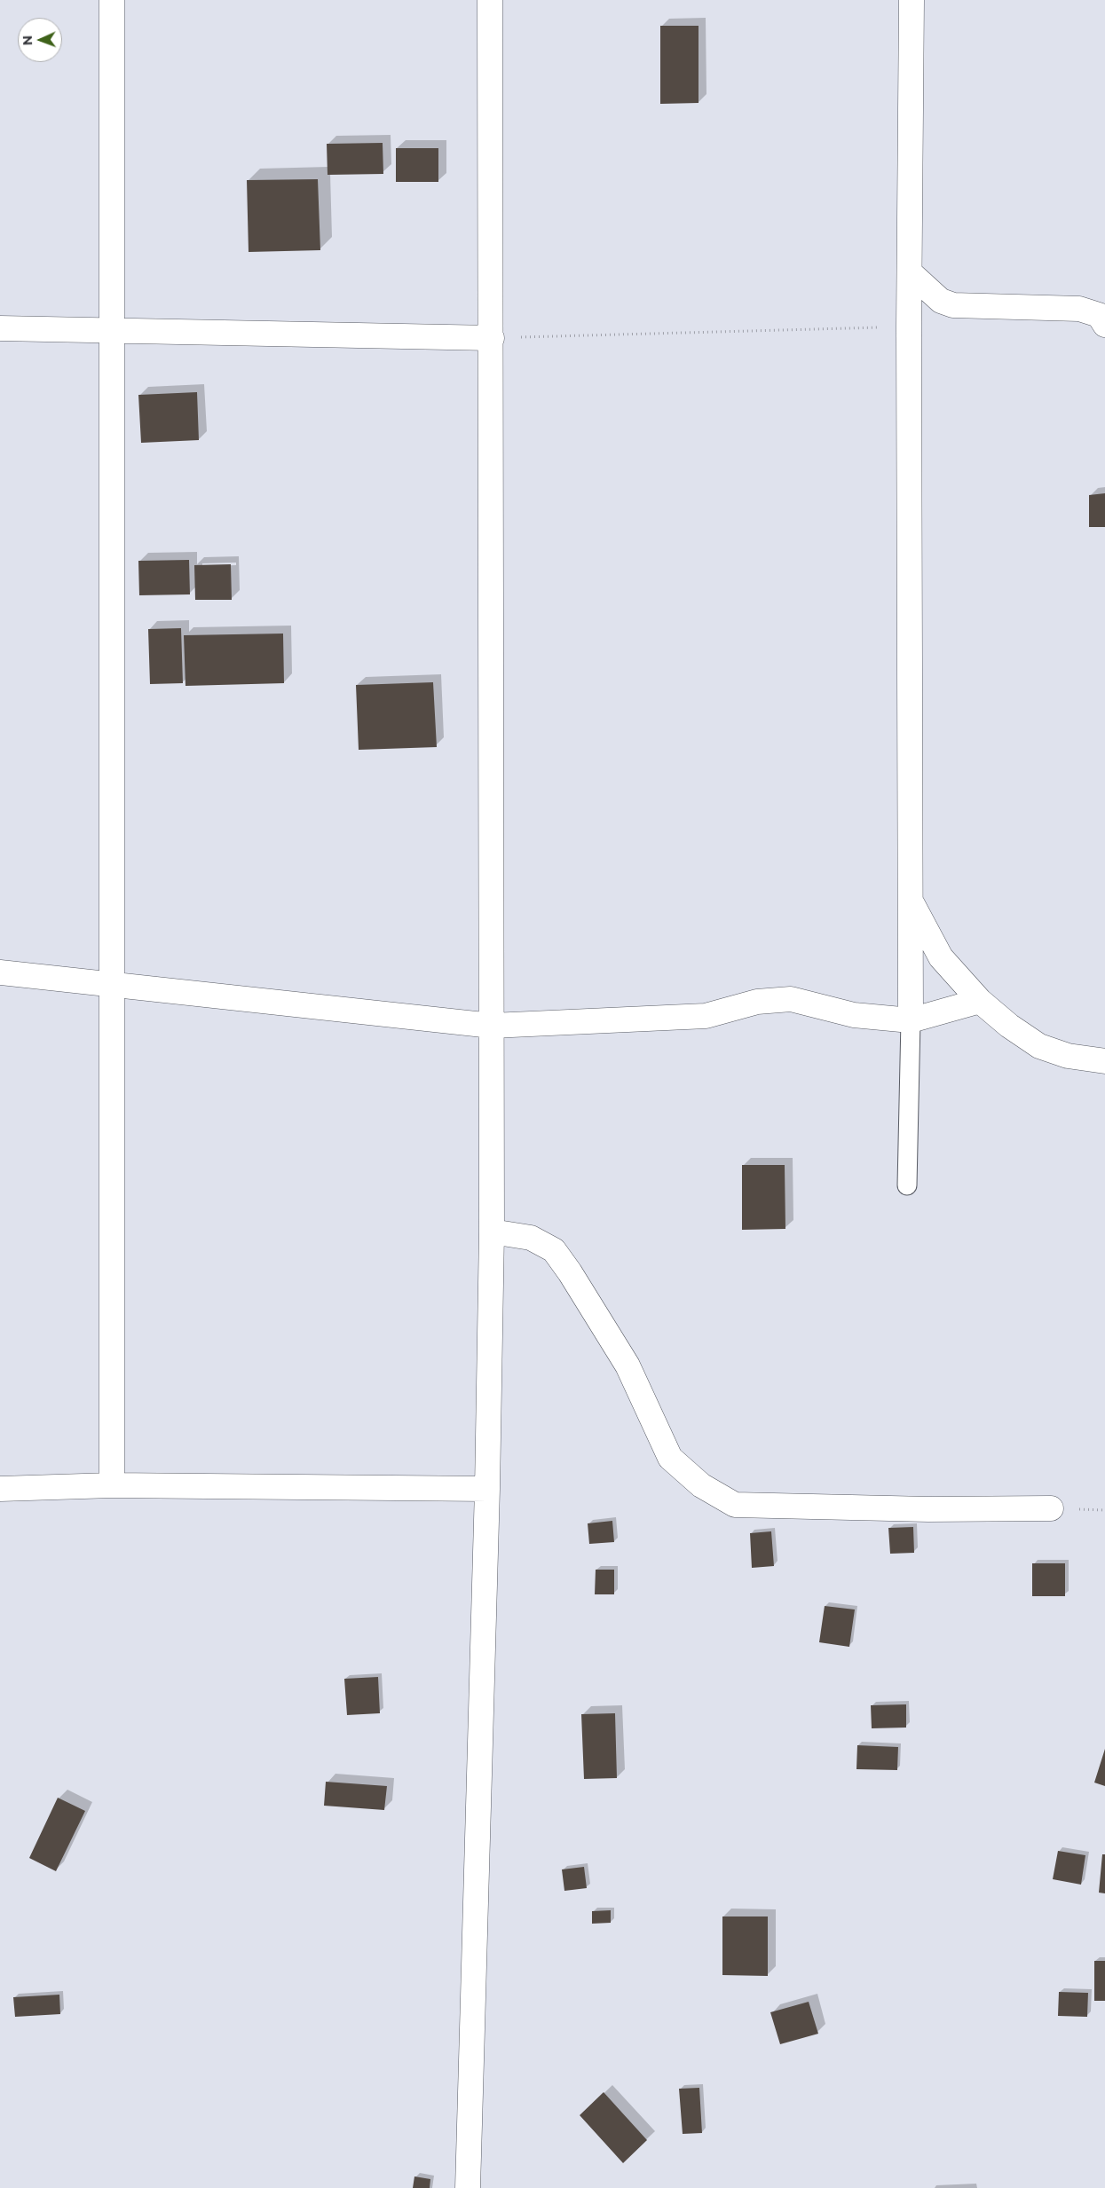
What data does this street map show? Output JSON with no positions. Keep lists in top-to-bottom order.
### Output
{
  "north": "left"
}
